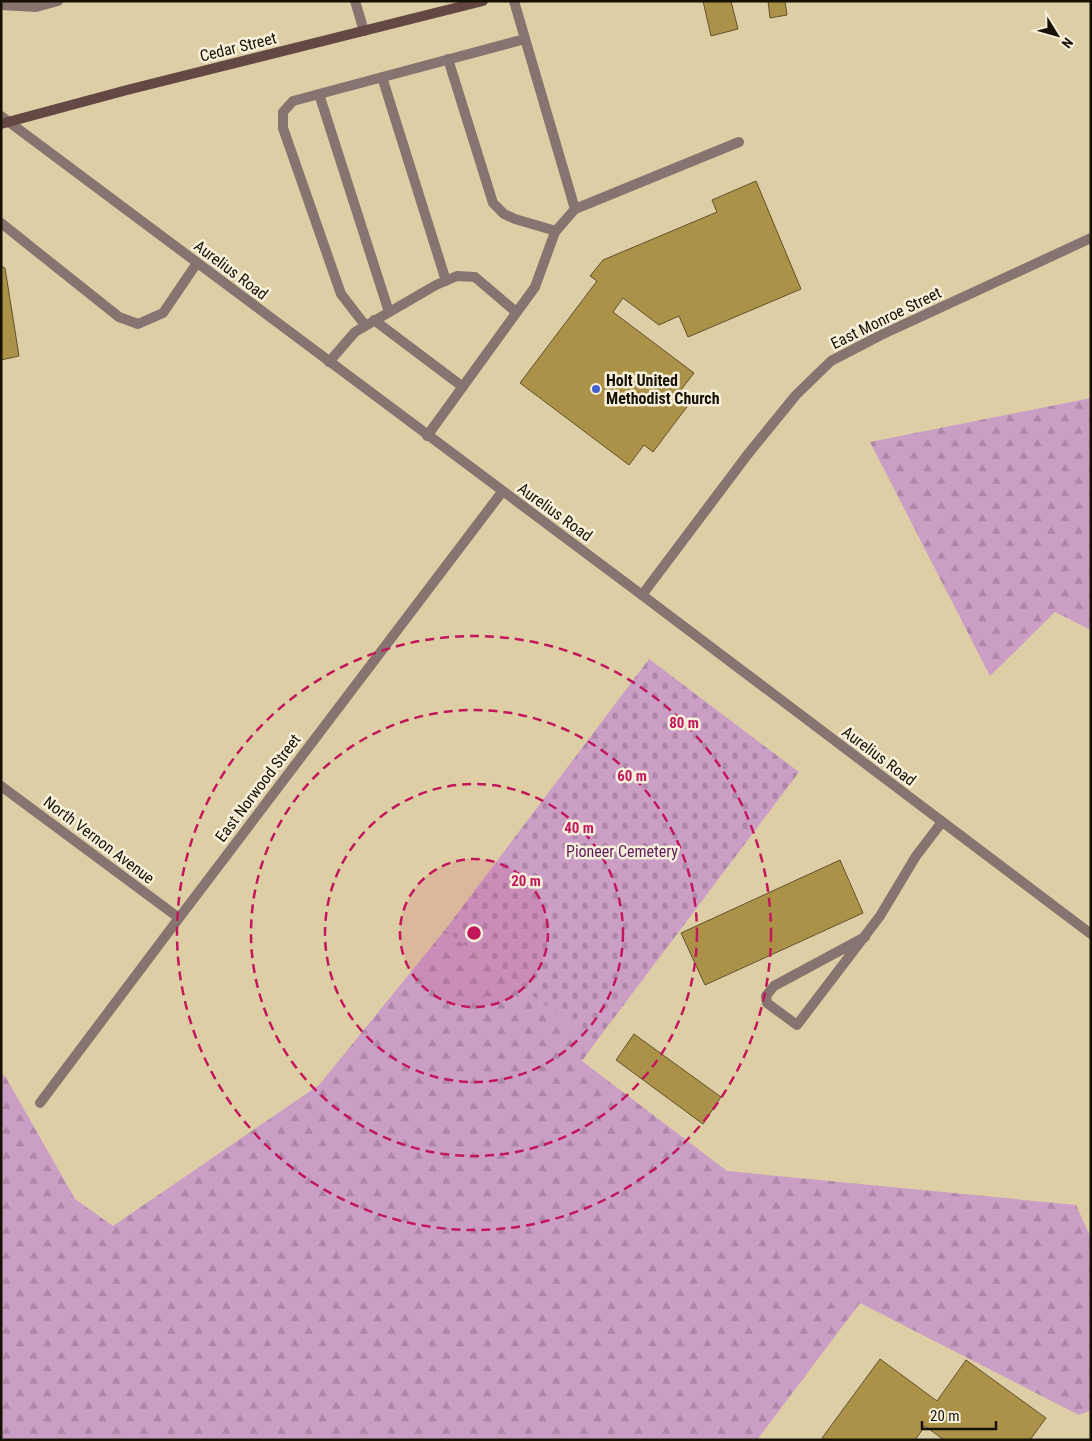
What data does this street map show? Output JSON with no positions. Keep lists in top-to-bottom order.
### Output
{
  "streets": {
    "main road": ["Cedar Street"],
    "street": [
      "Aurelius Road",
      "East Monroe Street",
      "East Norwood Street",
      "North Vernon Avenue"
    ]
  },
  "crossings": [
    ["Cedar Street", "Aurelius Road"],
    ["Aurelius Road", "East Monroe Street"],
    ["Aurelius Road", "East Norwood Street"],
    ["East Norwood Street", "North Vernon Avenue"]
  ],
  "parks": ["Pioneer Cemetery"],
  "places": ["Holt United Methodist Church"],
  "scale_bar": "20 m",
  "north": "bottom right",
  "rings": [
    "80 m",
    "60 m",
    "40 m",
    "20 m"
  ]
}
